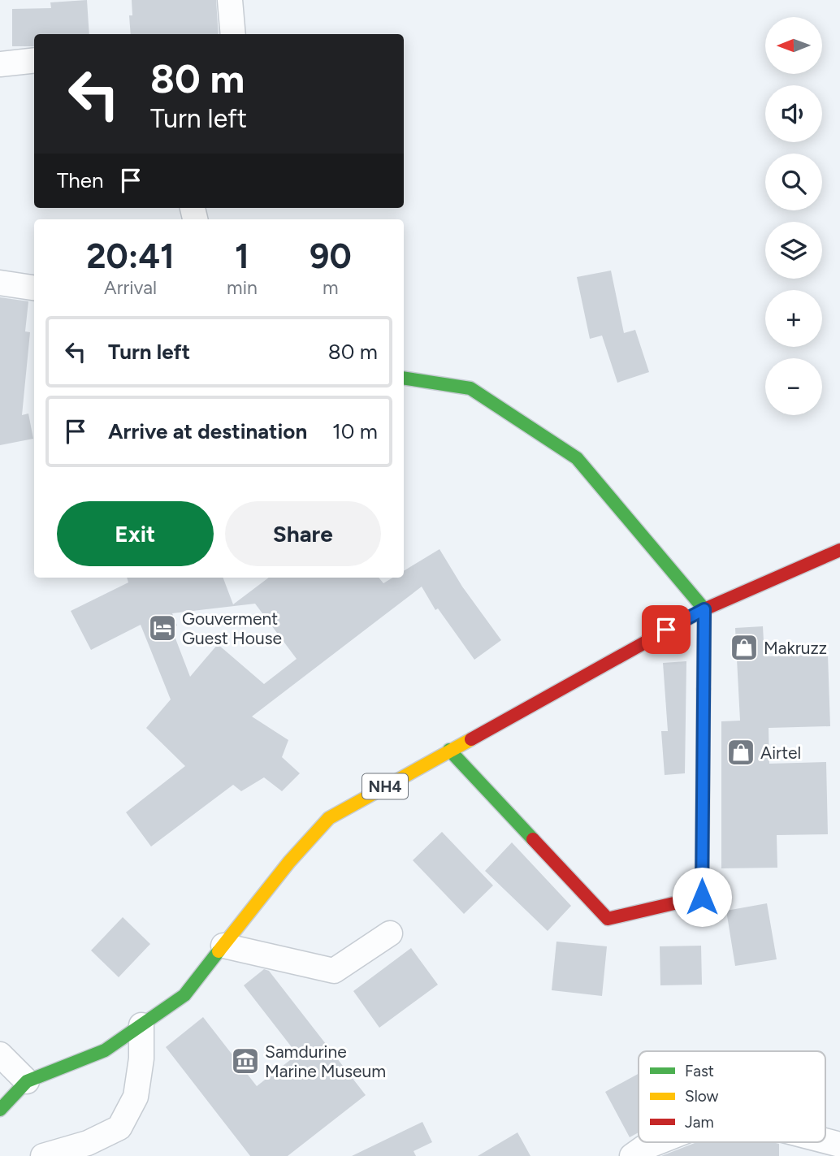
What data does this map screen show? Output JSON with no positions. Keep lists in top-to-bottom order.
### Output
{
  "streets": {
    "main road": ["NH4"]
  },
  "places": {
    "hotel": ["Gouverment Guest House"],
    "shop": ["Makruzz", "Airtel"],
    "museum": ["Samdurine Marine Museum"]
  },
  "legend": ["Fast", "Slow", "Jam"],
  "north": "left",
  "page": {
    "map_buttons": ["+", "−"],
    "turn": ["80 m", "Turn left"],
    "then": "Then",
    "eta": [
      "20:41",
      "Arrival",
      "1",
      "min",
      "90",
      "m"
    ],
    "list": [
      {
        "name": "Turn left",
        "value": "80 m"
      },
      {
        "name": "Arrive at destination",
        "value": "10 m"
      }
    ],
    "buttons": ["Exit", "Share"]
  }
}
